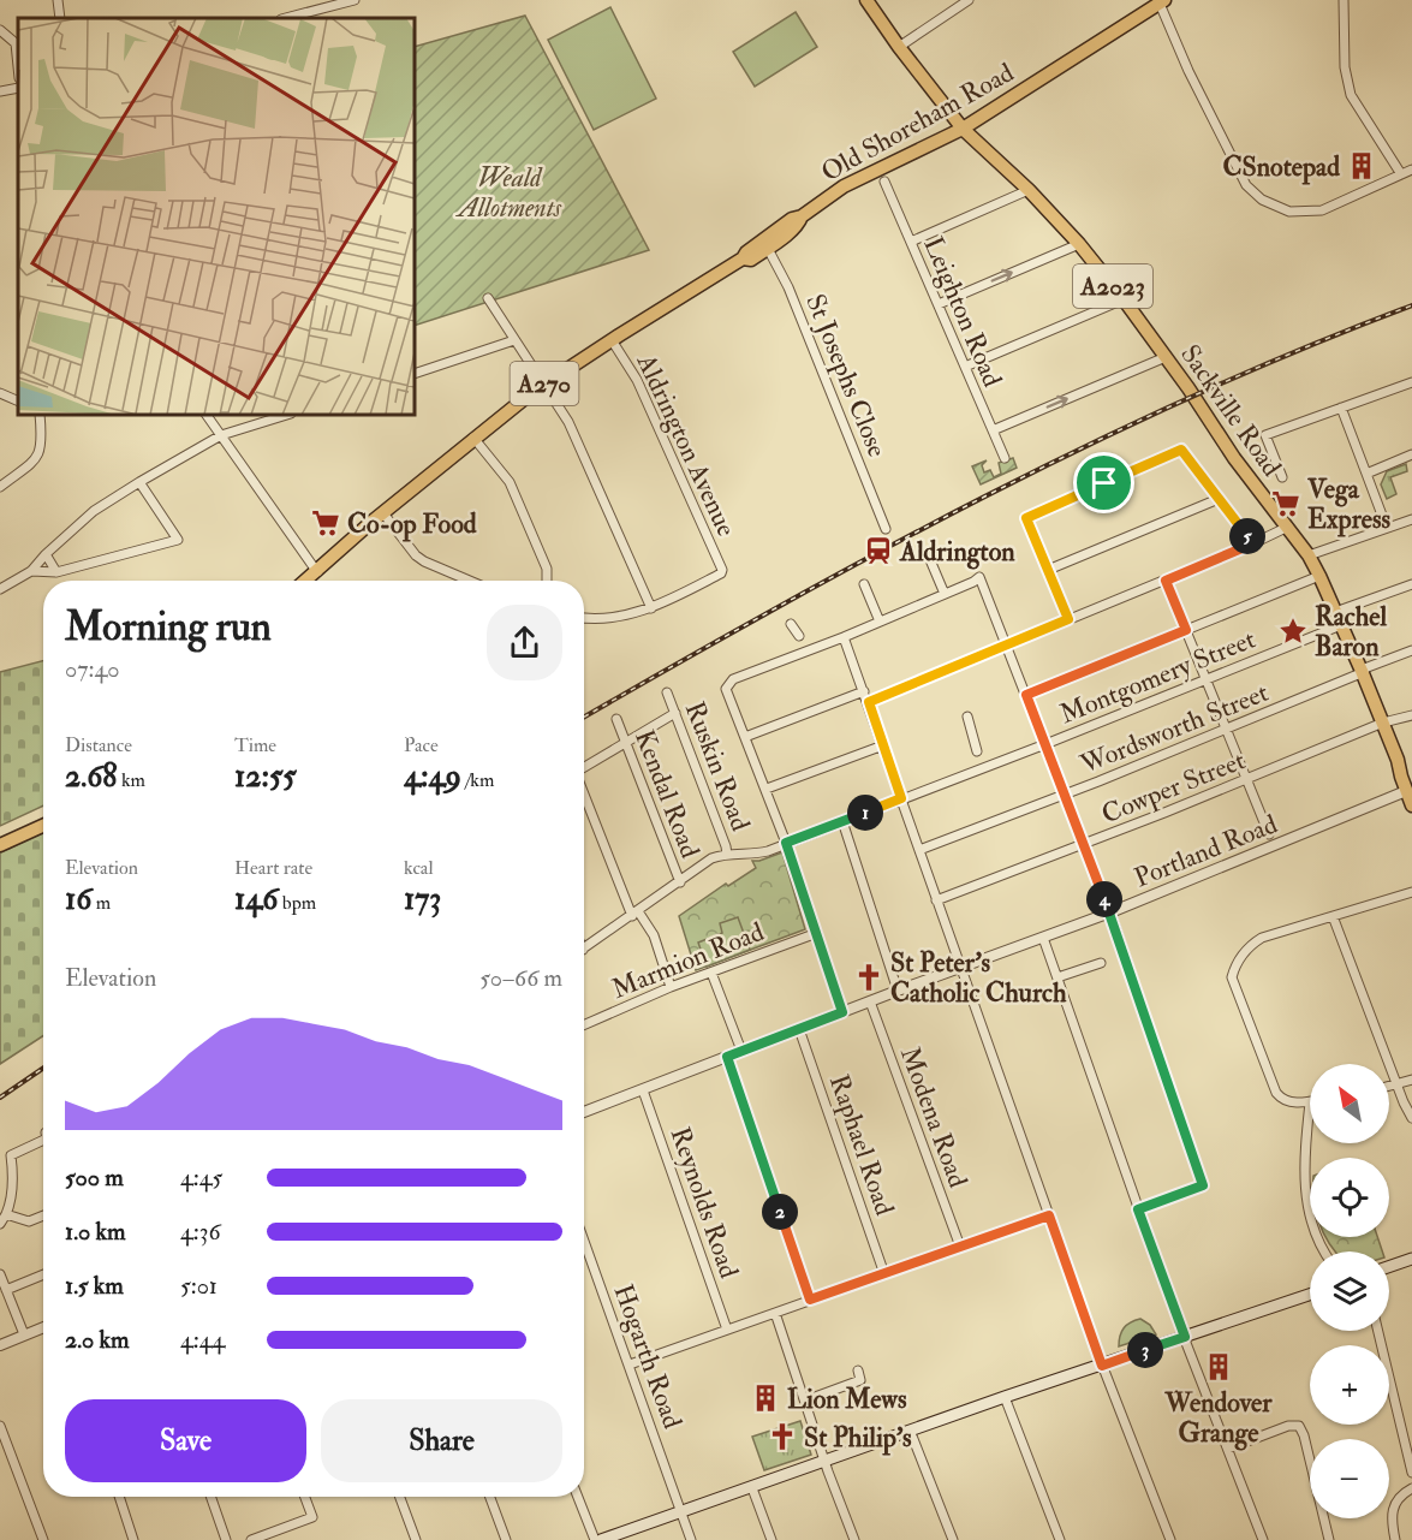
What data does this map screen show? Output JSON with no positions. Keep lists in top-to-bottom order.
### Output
{
  "streets": {
    "main road": [
      "Old Shoreham Road",
      "A2023",
      "A270",
      "Sackville Road"
    ],
    "street": [
      "Leighton Road",
      "St Josephs Close",
      "Aldrington Avenue",
      "Montgomery Street",
      "Wordsworth Street",
      "Ruskin Road",
      "Cowper Street",
      "Kendal Road",
      "Portland Road",
      "Marmion Road",
      "Modena Road",
      "Raphael Road",
      "Reynolds Road",
      "Hogarth Road"
    ]
  },
  "crossings": [
    ["Old Shoreham Road", "A2023"],
    ["Old Shoreham Road", "St Josephs Close"],
    ["Old Shoreham Road", "Sackville Road"],
    ["Old Shoreham Road", "Aldrington Avenue"],
    ["A2023", "Sackville Road"],
    ["Sackville Road", "Montgomery Street"],
    ["Sackville Road", "Wordsworth Street"],
    ["Sackville Road", "Cowper Street"],
    ["Sackville Road", "Portland Road"],
    ["Montgomery Street", "Ruskin Road"],
    ["Portland Road", "Modena Road"],
    ["Portland Road", "Raphael Road"],
    ["Portland Road", "Reynolds Road"]
  ],
  "parks": ["Weald Allotments"],
  "places": {
    "building": ["CSnotepad", "Wendover Grange", "Lion Mews"],
    "supermarket": ["Vega Express", "Co-op Food"],
    "station": ["Aldrington"],
    "place": ["Rachel Baron"],
    "church": ["St Peter's Catholic Church", "St Philip's"]
  },
  "north": "top left",
  "page": {
    "pins": [
      "5",
      "1",
      "4",
      "2",
      "3"
    ],
    "heading": ["Morning run", "07:40"],
    "stats": [
      ["Distance", "2.68 km"],
      ["Time", "12:55"],
      ["Pace", "4:49 /km"],
      ["Elevation", "16 m"],
      ["Heart rate", "146 bpm"],
      ["kcal", "173"]
    ],
    "chart": ["Elevation", "50–66 m"],
    "map_buttons": ["+", "−"],
    "list": [
      {
        "name": "500 m",
        "note": "4:45"
      },
      {
        "name": "1.0 km",
        "note": "4:36"
      },
      {
        "name": "1.5 km",
        "note": "5:01"
      },
      {
        "name": "2.0 km",
        "note": "4:44"
      }
    ],
    "buttons": ["Save", "Share"]
  }
}
